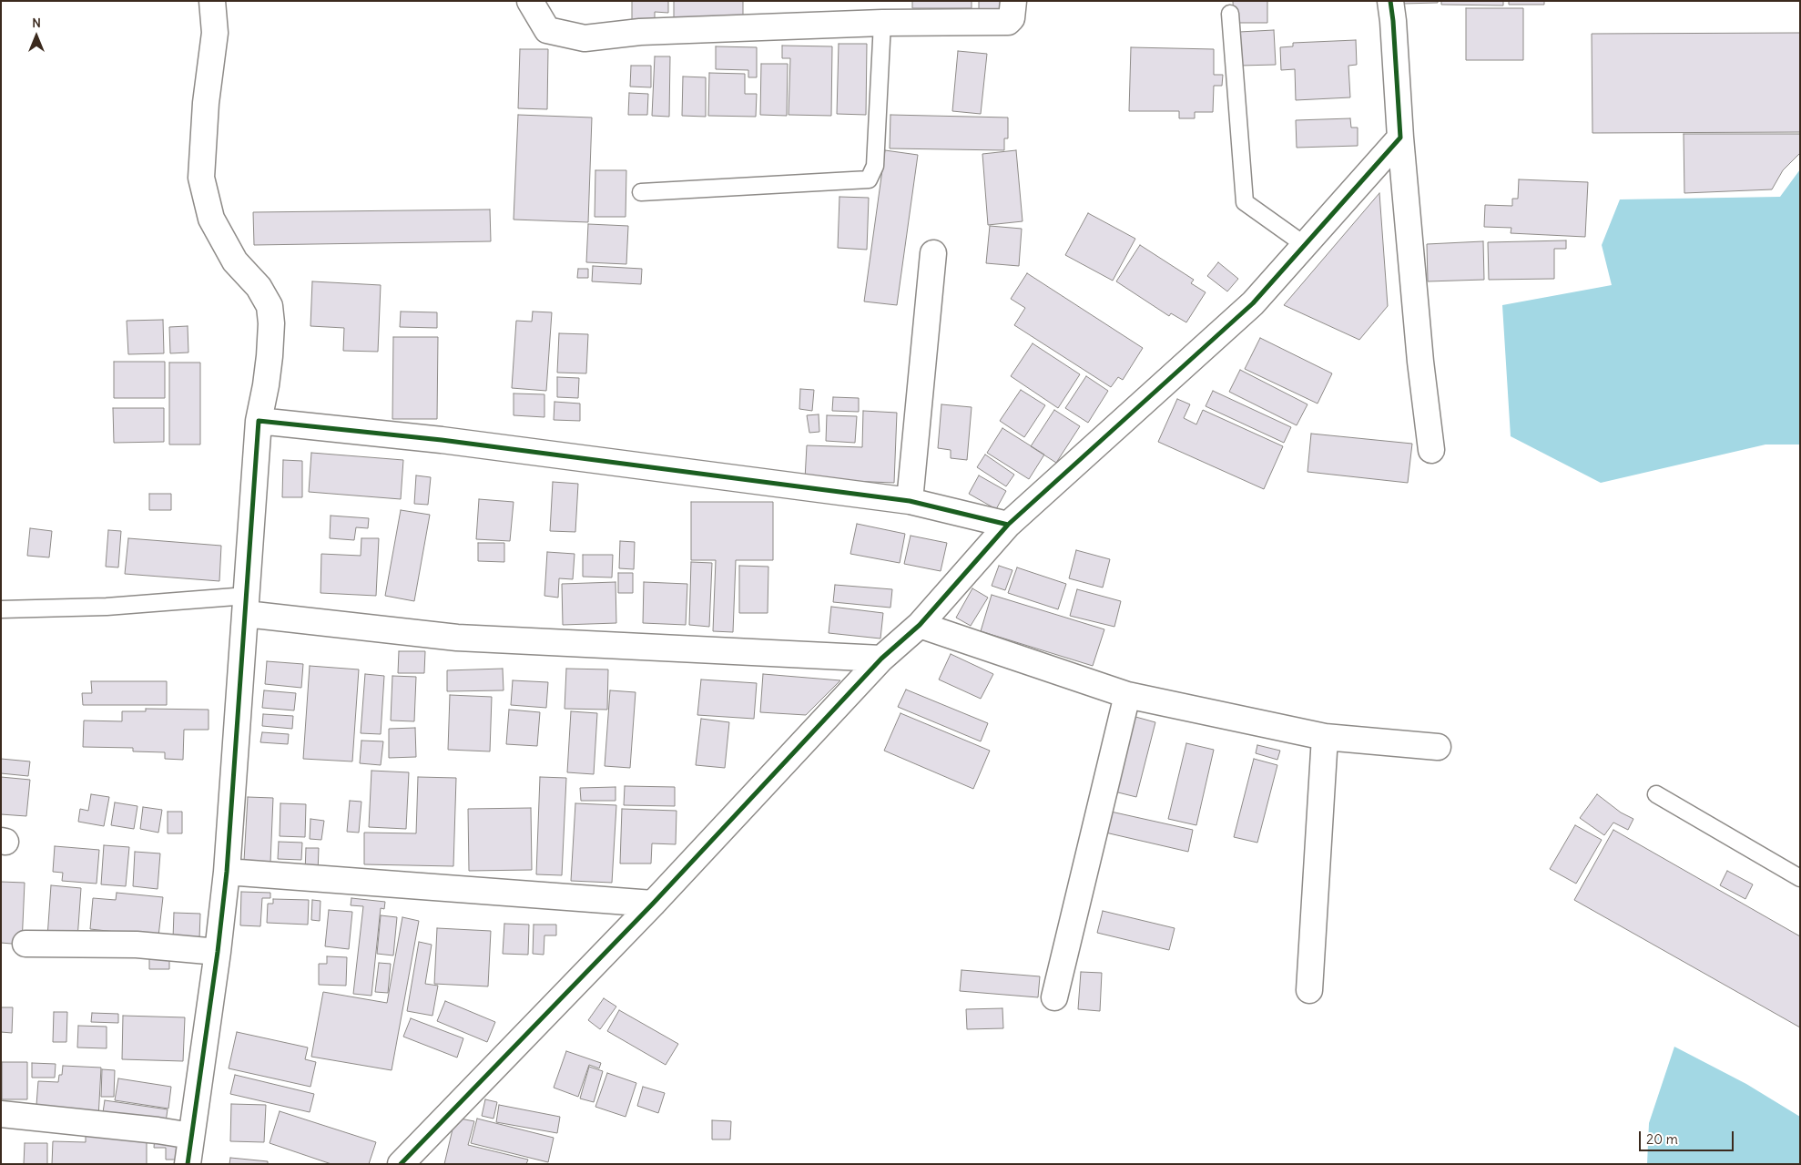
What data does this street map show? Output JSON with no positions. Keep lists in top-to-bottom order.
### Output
{
  "scale_bar": "20 m",
  "north": "top"
}
